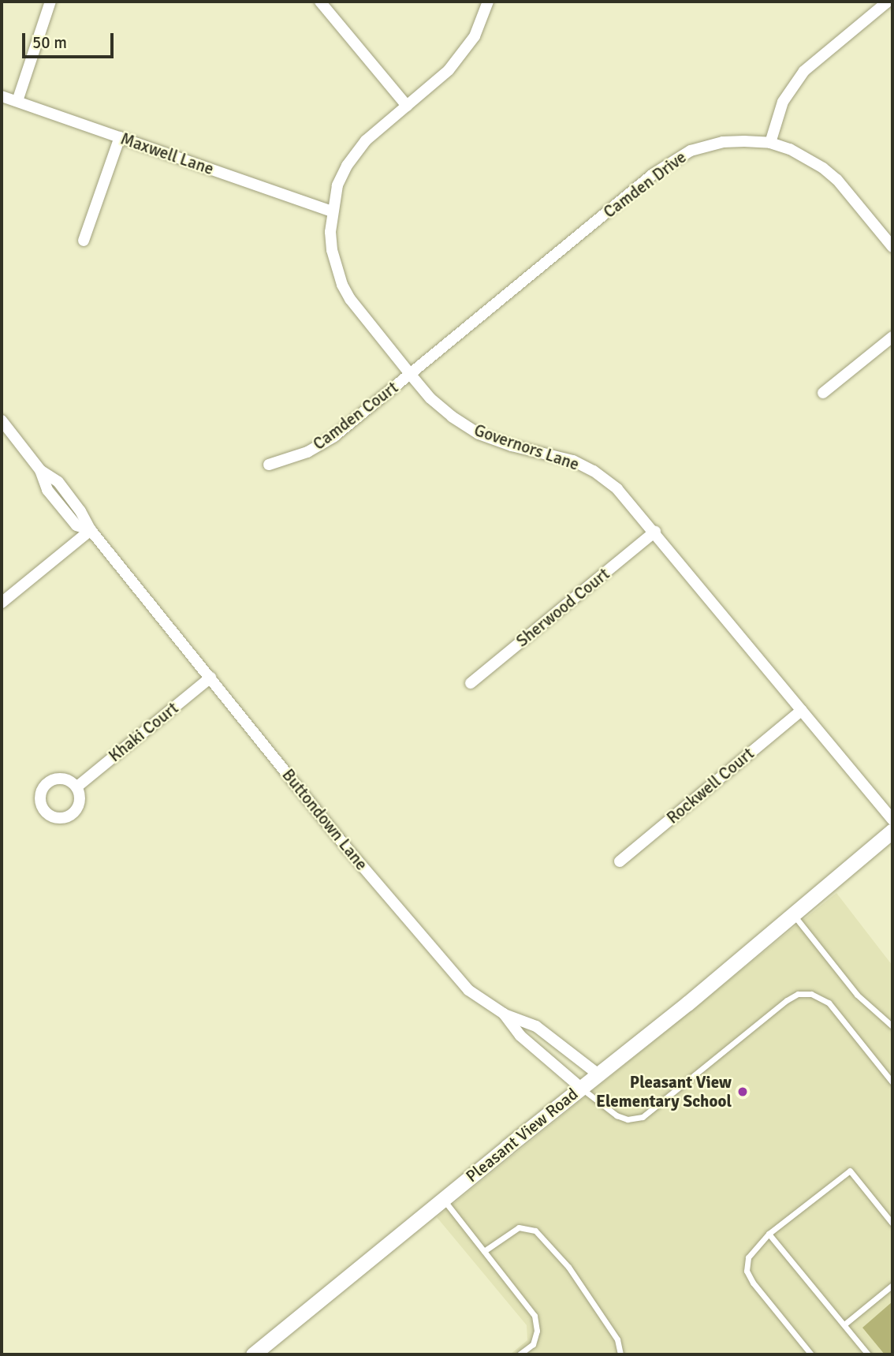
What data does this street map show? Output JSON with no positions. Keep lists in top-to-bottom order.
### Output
{
  "streets": {
    "main road": ["Pleasant View Road"],
    "street": [
      "Maxwell Lane",
      "Camden Drive",
      "Camden Court",
      "Governors Lane",
      "Sherwood Court",
      "Khaki Court",
      "Rockwell Court",
      "Buttondown Lane"
    ]
  },
  "crossings": [
    ["Maxwell Lane", "Governors Lane"],
    ["Camden Drive", "Camden Court"],
    ["Camden Drive", "Governors Lane"],
    ["Camden Court", "Governors Lane"],
    ["Governors Lane", "Sherwood Court"],
    ["Governors Lane", "Rockwell Court"],
    ["Khaki Court", "Buttondown Lane"],
    ["Buttondown Lane", "Pleasant View Road"]
  ],
  "places": ["Pleasant View Elementary School"],
  "scale_bar": "50 m"
}
